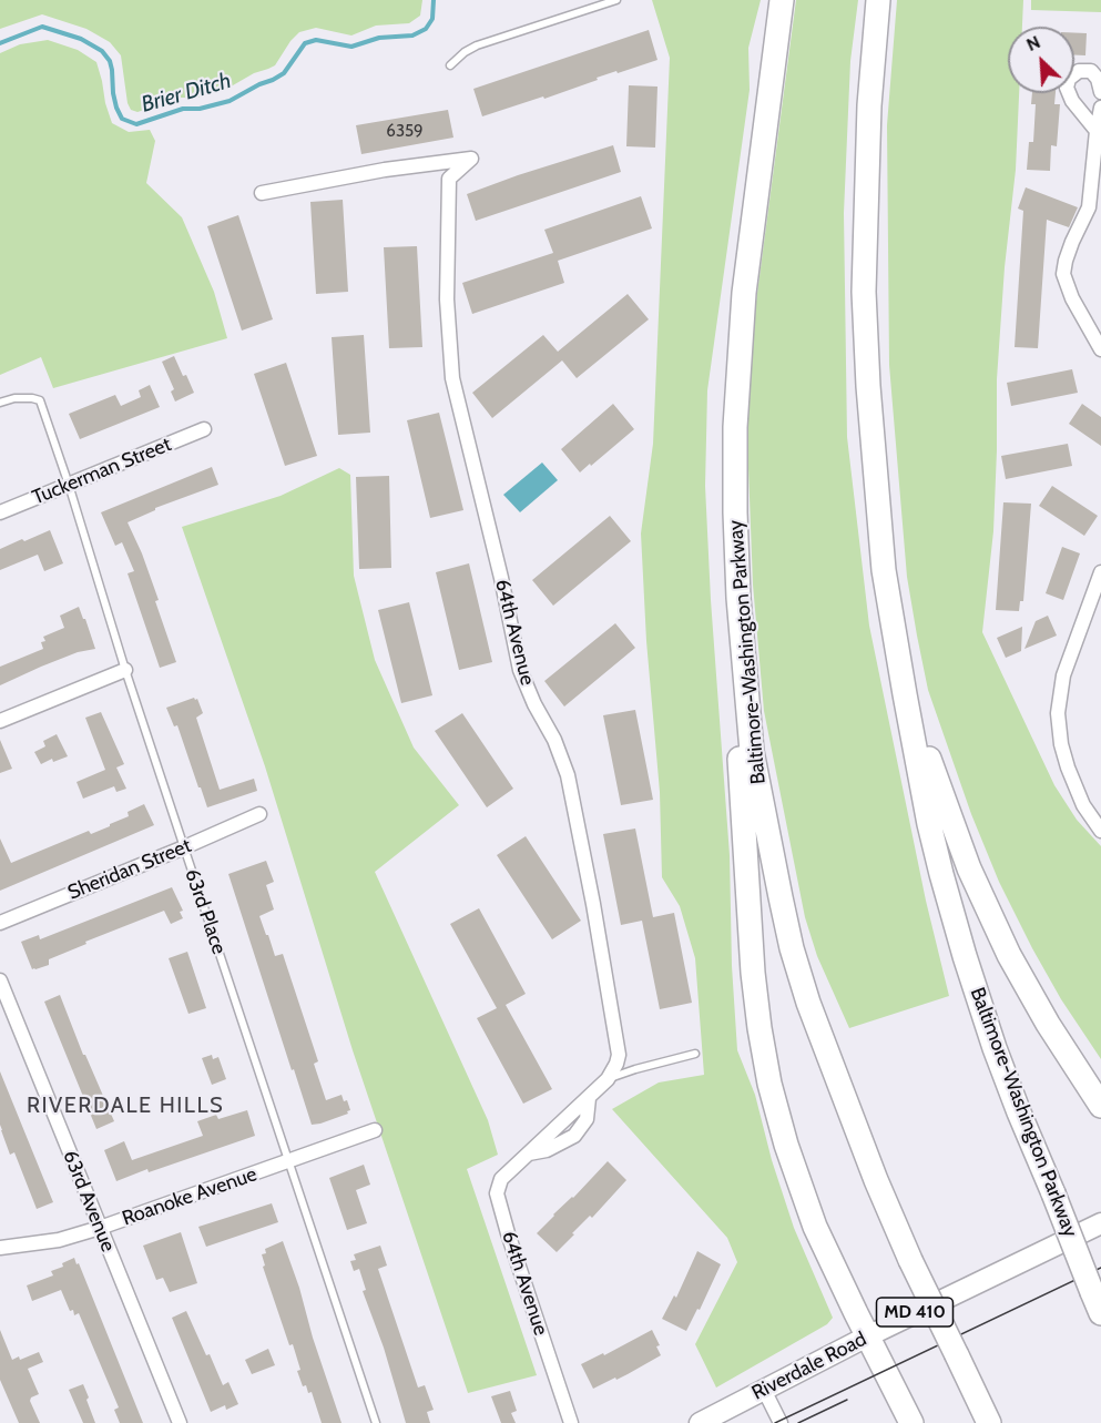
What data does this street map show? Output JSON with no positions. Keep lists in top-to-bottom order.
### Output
{
  "streets": {
    "highway": ["Baltimore-Washington Parkway"],
    "main road": ["MD 410", "Riverdale Road"],
    "street": [
      "Tuckerman Street",
      "64th Avenue",
      "Sheridan Street",
      "Roanoke Avenue",
      "63rd Avenue"
    ],
    "lane": ["63rd Place"]
  },
  "crossings": [
    ["Tuckerman Street", "63rd Place"],
    ["Sheridan Street", "63rd Place"],
    ["63rd Place", "Roanoke Avenue"],
    ["Roanoke Avenue", "63rd Avenue"]
  ],
  "districts": ["RIVERDALE HILLS"],
  "water": ["Brier Ditch"],
  "house_numbers": ["6359"],
  "north": "top left"
}
